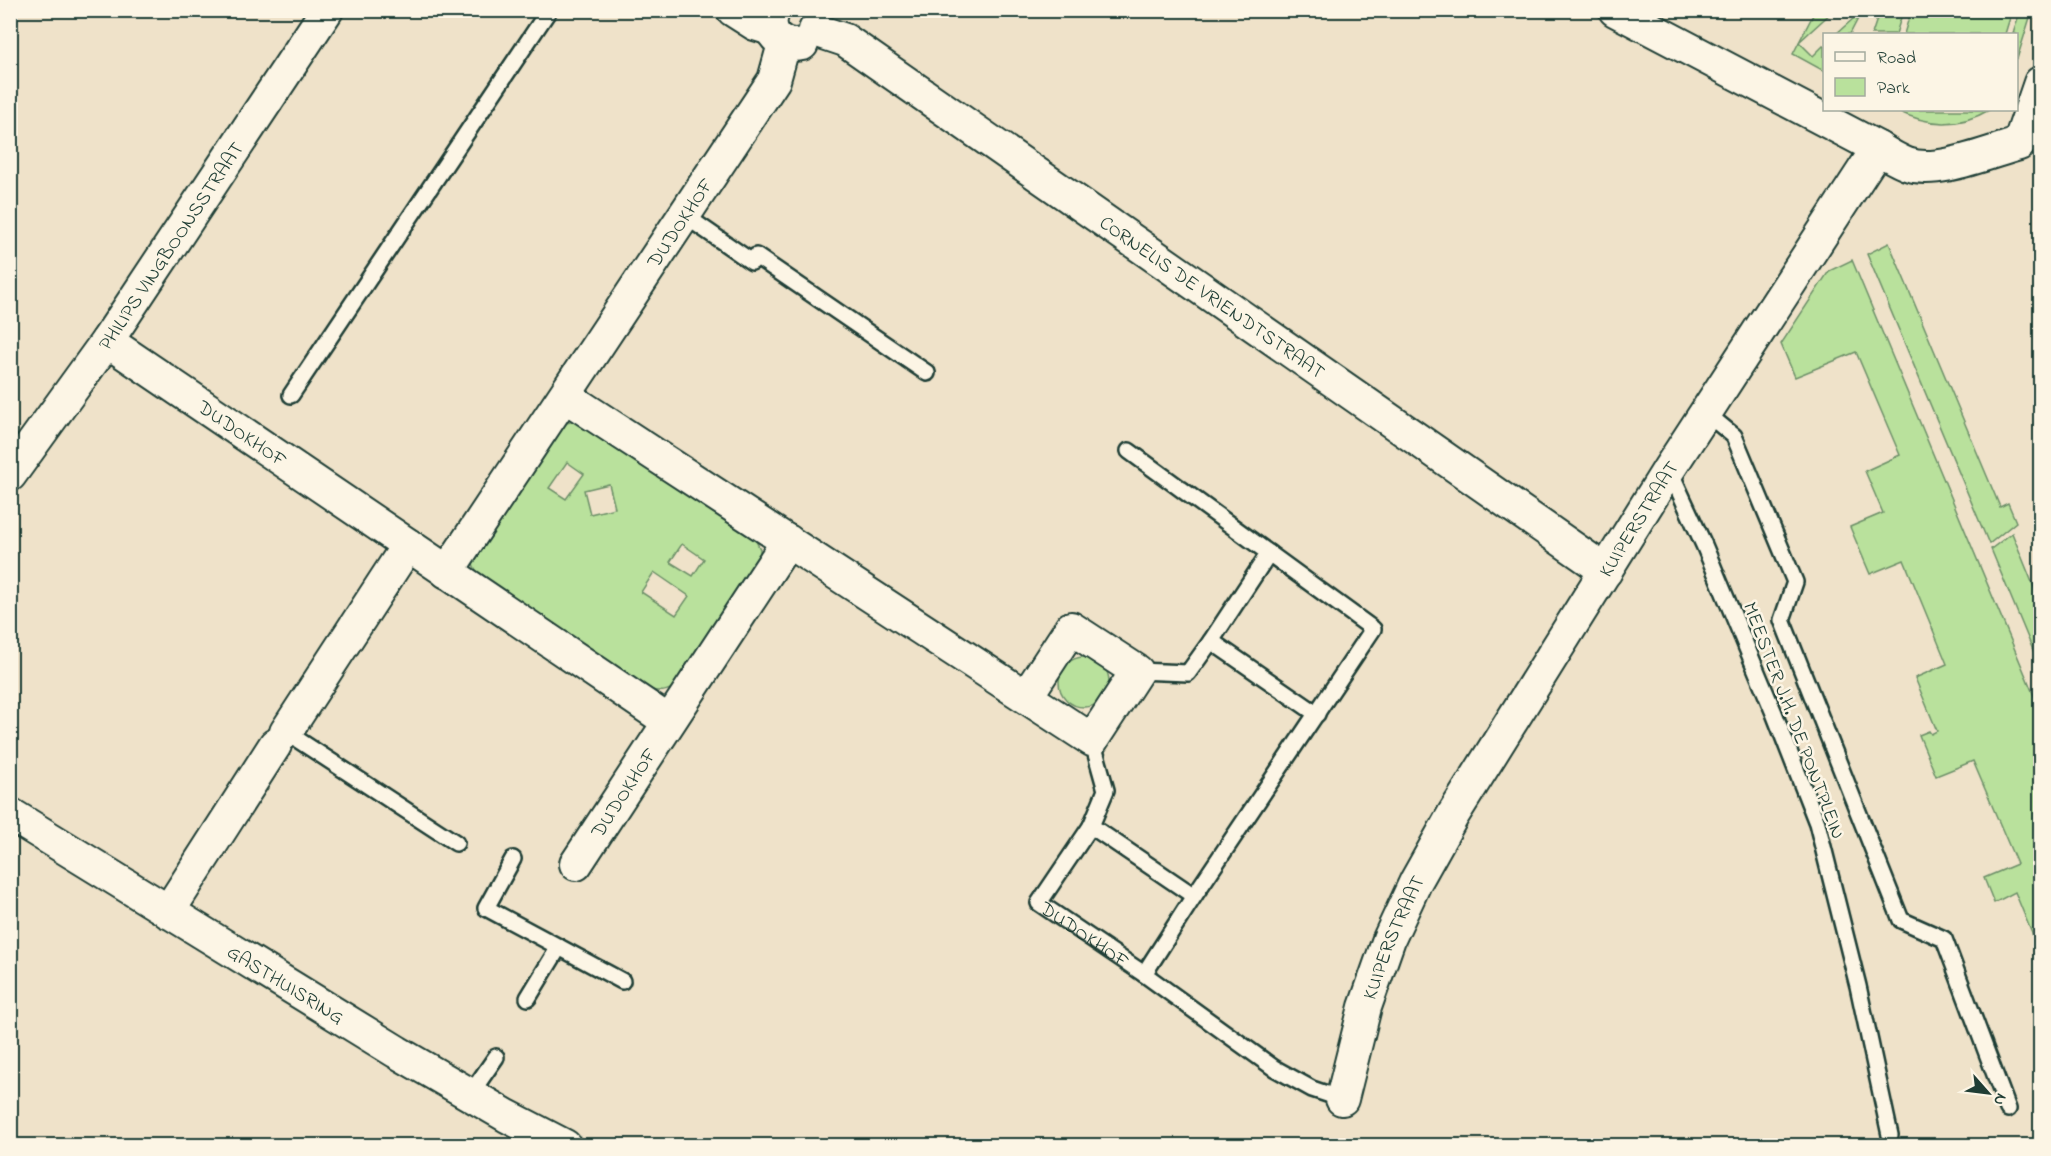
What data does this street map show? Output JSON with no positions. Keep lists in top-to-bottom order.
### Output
{
  "streets": {
    "street": [
      "DUDOKHOF",
      "PHILIPS VINGBOONSSTRAAT",
      "CORNELIS DE VRIENDTSTRAAT",
      "KUIPERSTRAAT",
      "GASTHUISRING"
    ],
    "lane": ["MEESTER J.H. DE PONTPLEIN"]
  },
  "crossings": [
    ["DUDOKHOF", "PHILIPS VINGBOONSSTRAAT"],
    ["CORNELIS DE VRIENDTSTRAAT", "KUIPERSTRAAT"],
    ["KUIPERSTRAAT", "MEESTER J.H. DE PONTPLEIN"]
  ],
  "legend": ["Road", "Park"],
  "north": "bottom right"
}
